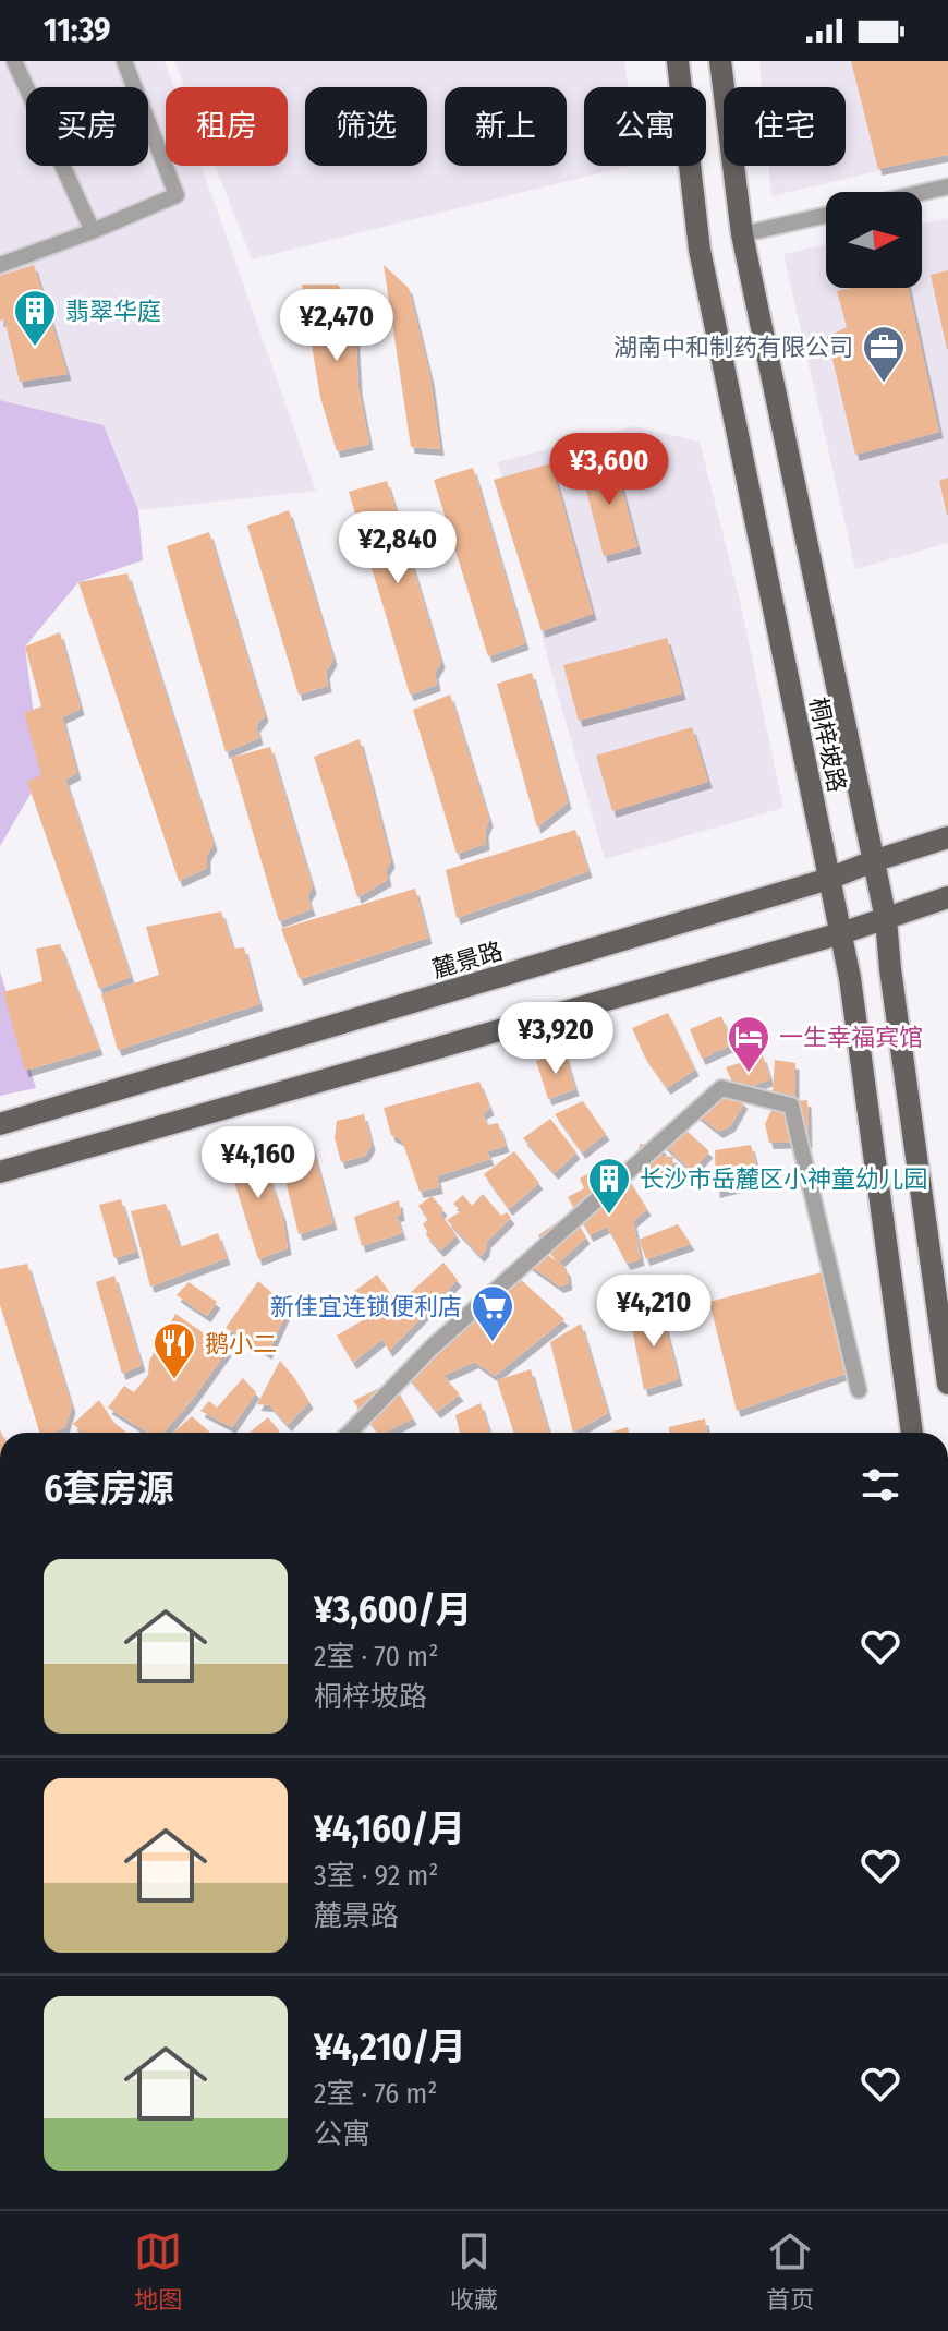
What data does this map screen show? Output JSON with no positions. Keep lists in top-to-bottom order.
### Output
{
  "streets": {
    "main road": ["桐梓坡路", "麓景路"]
  },
  "crossings": [
    ["桐梓坡路", "麓景路"]
  ],
  "places": {
    "building": ["翡翠华庭", "长沙市岳麓区小神童幼儿园"],
    "office": ["湖南中和制药有限公司"],
    "hotel": ["一生幸福宾馆"],
    "supermarket": ["新佳宜连锁便利店"],
    "restaurant": ["鹅小二"]
  },
  "north": "right",
  "page": {
    "status": "11:39",
    "chip": [
      "买房",
      "租房",
      "筛选",
      "新上",
      "公寓",
      "住宅"
    ],
    "price": [
      "¥2,470",
      "¥3,600",
      "¥2,840",
      "¥3,920",
      "¥4,160",
      "¥4,210"
    ],
    "heading": "6套房源",
    "list": [
      {
        "name": "¥3,600/月",
        "note": "2室 · 70 m² · 桐梓坡路"
      },
      {
        "name": "¥4,160/月",
        "note": "3室 · 92 m² · 麓景路"
      },
      {
        "name": "¥4,210/月",
        "note": "2室 · 76 m² · 公寓"
      }
    ],
    "tabs": ["地图", "收藏", "首页"]
  }
}
